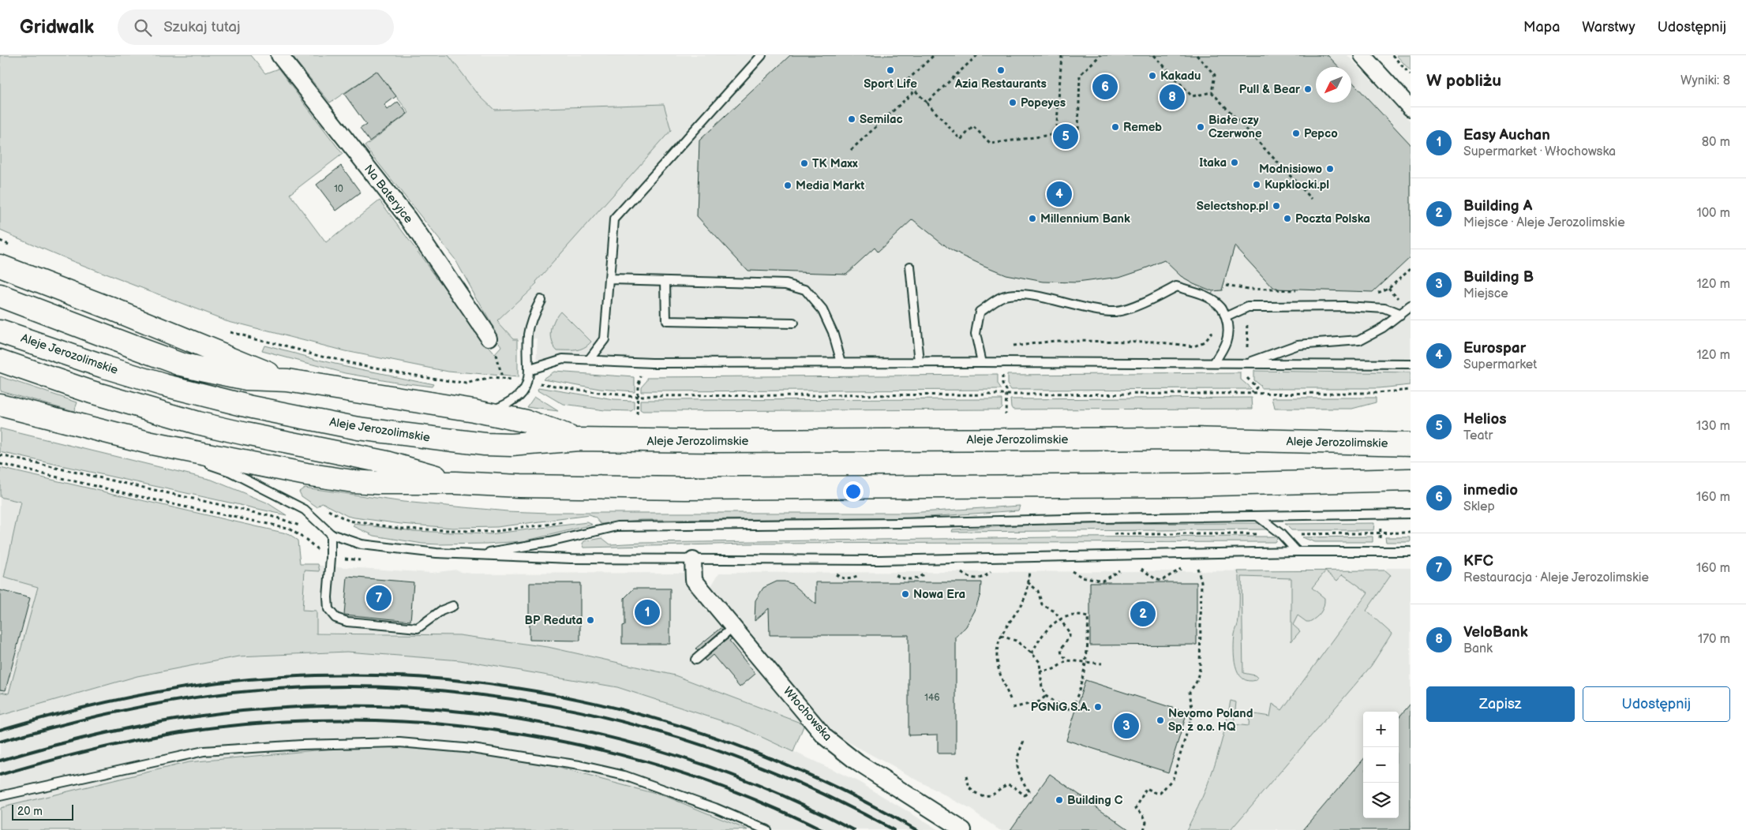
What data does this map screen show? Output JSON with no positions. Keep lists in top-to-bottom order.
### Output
{
  "streets": {
    "main road": ["Aleje Jerozolimskie"],
    "street": ["Na Bateryjce", "Włochowska"]
  },
  "places": [
    "Sport Life",
    "Azia Restaurants",
    "Kakadu",
    "Pull & Bear",
    "Popeyes",
    "Semilac",
    "Remeb",
    "Białe czy Czerwone",
    "Pepco",
    "Itaka",
    "TK Maxx",
    "Modnisiowo",
    "Kupklocki.pl",
    "Media Markt",
    "Selectshop.pl",
    "Millennium Bank",
    "Poczta Polska",
    "Nowa Era",
    "BP Reduta",
    "PGNiG S.A.",
    "Nevomo Poland Sp. z o.o. HQ",
    "Building C"
  ],
  "house_numbers": ["10", "146"],
  "scale_bar": "20 m",
  "north": "bottom left",
  "page": {
    "header": "Gridwalk",
    "search": "Szukaj tutaj",
    "nav": ["Mapa", "Warstwy", "Udostępnij"],
    "heading": ["W pobliżu", "Wyniki: 8"],
    "pins": [
      "6",
      "8",
      "5",
      "4",
      "7",
      "1",
      "2",
      "3"
    ],
    "list": [
      {
        "mark": "1",
        "name": "Easy Auchan",
        "note": "Supermarket · Włochowska",
        "value": "80 m"
      },
      {
        "mark": "2",
        "name": "Building A",
        "note": "Miejsce · Aleje Jerozolimskie",
        "value": "100 m"
      },
      {
        "mark": "3",
        "name": "Building B",
        "note": "Miejsce",
        "value": "120 m"
      },
      {
        "mark": "4",
        "name": "Eurospar",
        "note": "Supermarket",
        "value": "120 m"
      },
      {
        "mark": "5",
        "name": "Helios",
        "note": "Teatr",
        "value": "130 m"
      },
      {
        "mark": "6",
        "name": "inmedio",
        "note": "Sklep",
        "value": "160 m"
      },
      {
        "mark": "7",
        "name": "KFC",
        "note": "Restauracja · Aleje Jerozolimskie",
        "value": "160 m"
      },
      {
        "mark": "8",
        "name": "VeloBank",
        "note": "Bank",
        "value": "170 m"
      }
    ],
    "buttons": ["Zapisz", "Udostępnij"],
    "map_buttons": ["+", "−"],
    "scale": "20 m"
  }
}
